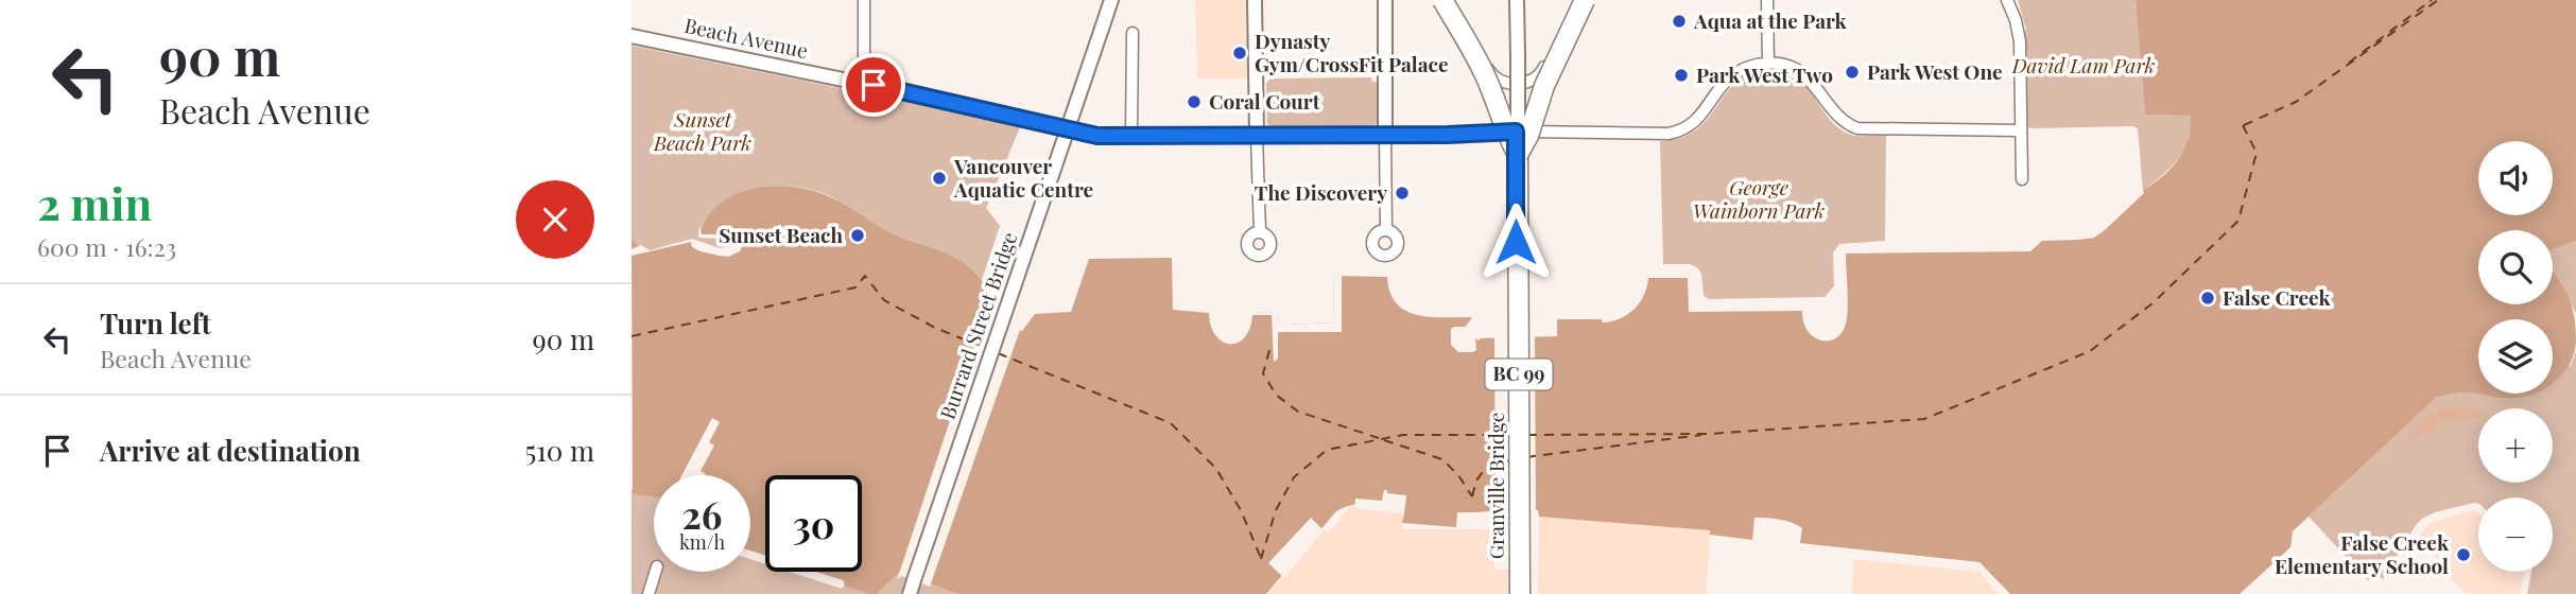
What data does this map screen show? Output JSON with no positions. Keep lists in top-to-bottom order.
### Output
{
  "streets": {
    "highway": ["BC 99", "Granville Bridge"],
    "street": ["Beach Avenue", "Burrard Street Bridge"]
  },
  "parks": ["David Lam Park", "Sunset Beach Park", "George Wainborn Park"],
  "places": [
    "Aqua at the Park",
    "Dynasty Gym/CrossFit Palace",
    "Park West One",
    "Park West Two",
    "Coral Court",
    "Vancouver Aquatic Centre",
    "The Discovery",
    "Sunset Beach",
    "False Creek",
    "False Creek Elementary School"
  ],
  "page": {
    "turn": ["90 m", "Beach Avenue"],
    "map_buttons": ["+", "−"],
    "heading": ["2 min", "600 m · 16:23"],
    "list": [
      {
        "name": "Turn left",
        "note": "Beach Avenue",
        "value": "90 m"
      },
      {
        "name": "Arrive at destination",
        "value": "510 m"
      }
    ],
    "speed": "26 km/h",
    "limit": "30"
  }
}
